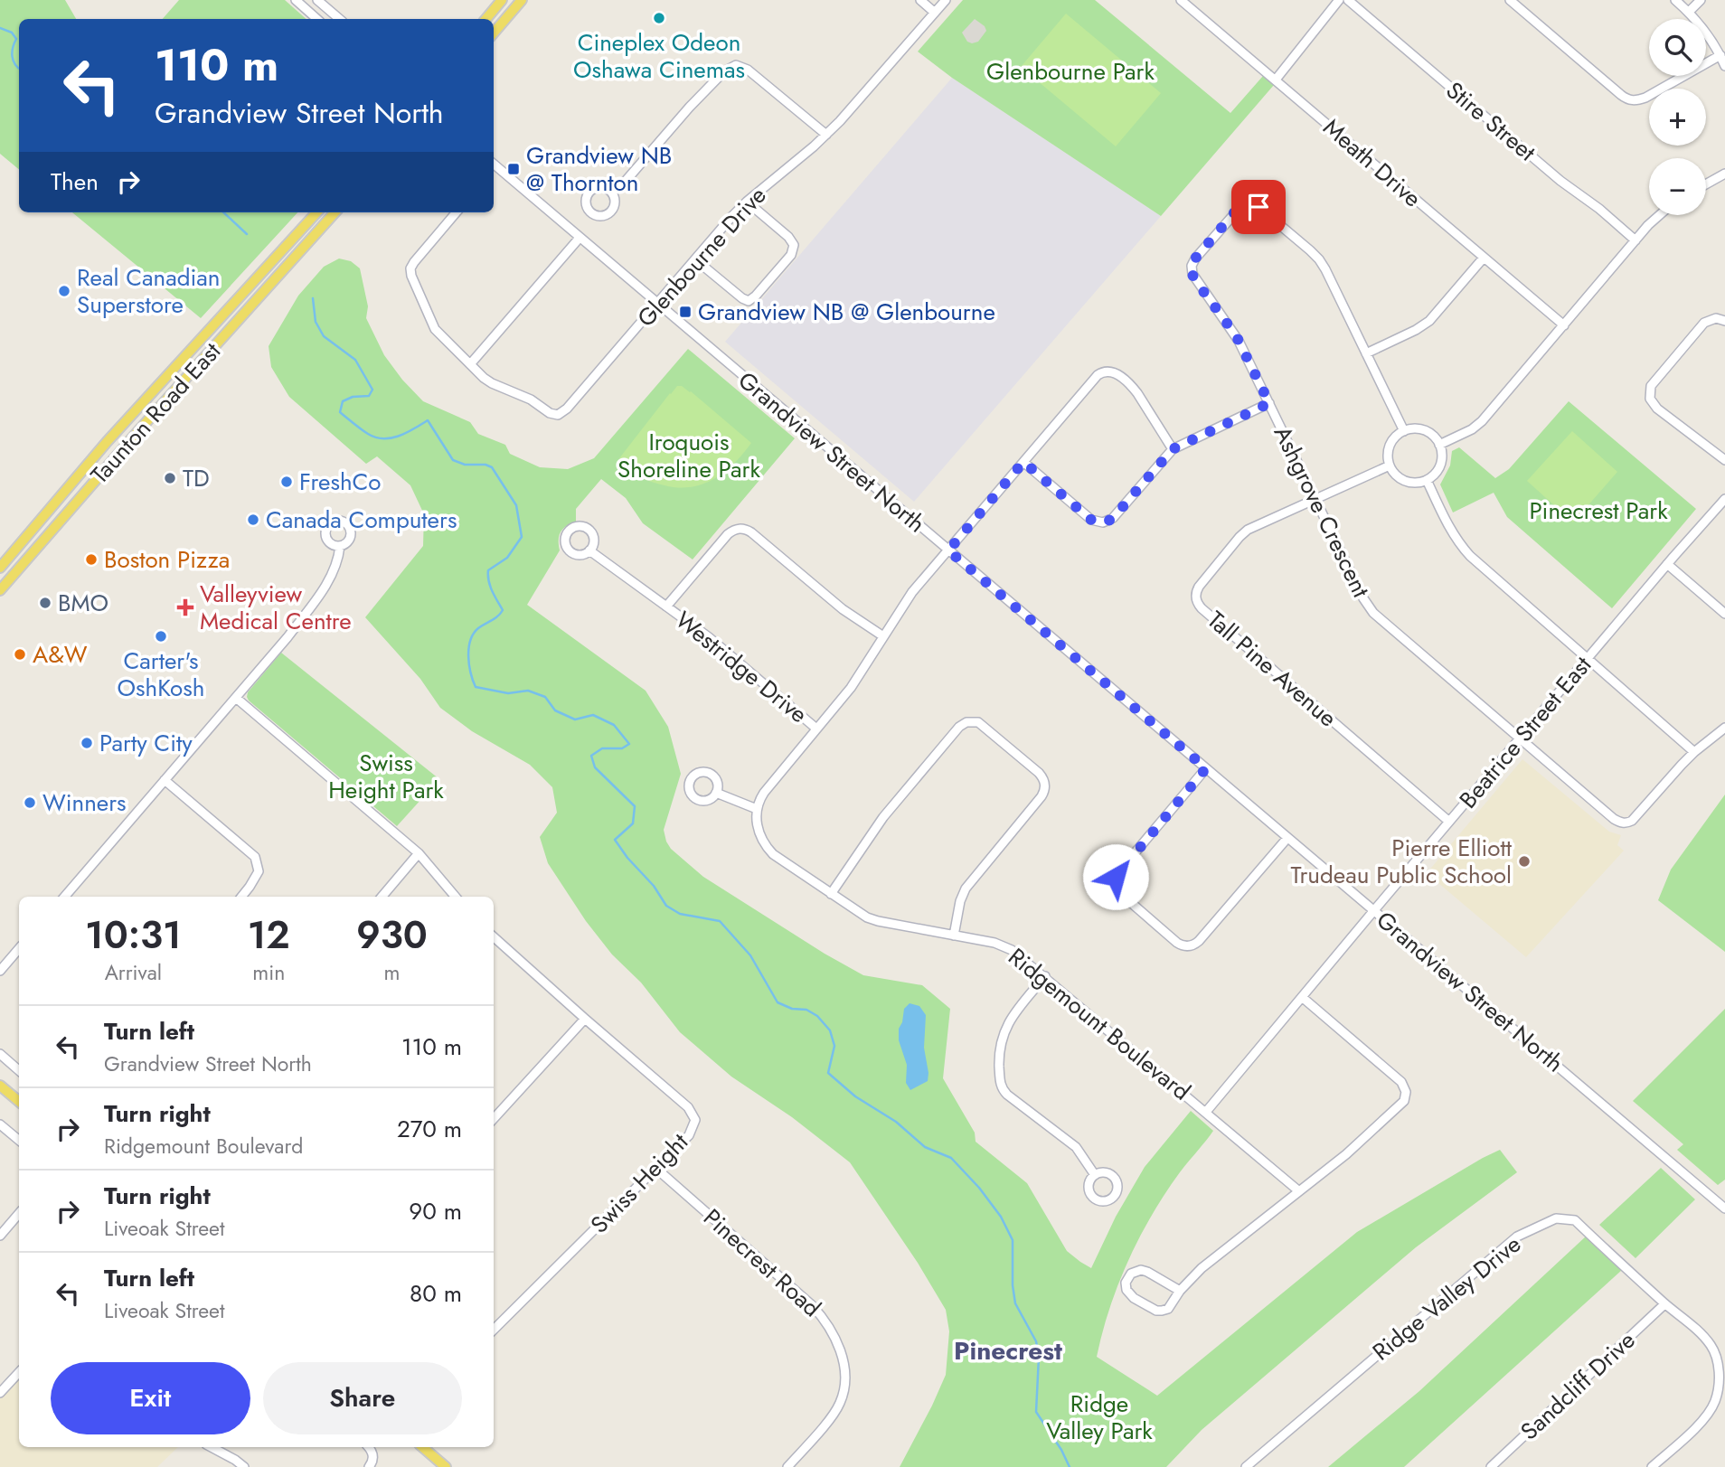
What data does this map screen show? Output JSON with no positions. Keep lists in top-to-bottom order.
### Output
{
  "streets": {
    "main road": ["Taunton Road East"],
    "street": [
      "Stire Street",
      "Meath Drive",
      "Glenbourne Drive",
      "Grandview Street North",
      "Ashgrove Crescent",
      "Westridge Drive",
      "Tall Pine Avenue",
      "Beatrice Street East",
      "Ridgemount Boulevard",
      "Swiss Height",
      "Pinecrest Road",
      "Ridge Valley Drive",
      "Sandcliff Drive"
    ]
  },
  "crossings": [
    ["Glenbourne Drive", "Grandview Street North"],
    ["Grandview Street North", "Beatrice Street East"],
    ["Ashgrove Crescent", "Tall Pine Avenue"],
    ["Ashgrove Crescent", "Beatrice Street East"],
    ["Tall Pine Avenue", "Beatrice Street East"],
    ["Beatrice Street East", "Ridgemount Boulevard"],
    ["Swiss Height", "Pinecrest Road"],
    ["Ridge Valley Drive", "Sandcliff Drive"]
  ],
  "districts": ["Pinecrest"],
  "parks": [
    "Glenbourne Park",
    "Iroquois Shoreline Park",
    "Pinecrest Park",
    "Swiss Height Park",
    "Ridge Valley Park"
  ],
  "places": {
    "other": [
      "Cineplex Odeon Oshawa Cinemas",
      "Real Canadian Superstore",
      "TD",
      "FreshCo",
      "Canada Computers",
      "Boston Pizza",
      "BMO",
      "Carter's OshKosh",
      "A&W",
      "Party City",
      "Winners",
      "Pierre Elliott Trudeau Public School"
    ],
    "transit": ["Grandview NB @ Thornton", "Grandview NB @ Glenbourne"],
    "health": ["Valleyview Medical Centre"]
  },
  "page": {
    "map_buttons": ["+", "−"],
    "turn": ["110 m", "Grandview Street North"],
    "then": "Then",
    "eta": [
      "10:31",
      "Arrival",
      "12",
      "min",
      "930",
      "m"
    ],
    "list": [
      {
        "name": "Turn left",
        "note": "Grandview Street North",
        "value": "110 m"
      },
      {
        "name": "Turn right",
        "note": "Ridgemount Boulevard",
        "value": "270 m"
      },
      {
        "name": "Turn right",
        "note": "Liveoak Street",
        "value": "90 m"
      },
      {
        "name": "Turn left",
        "note": "Liveoak Street",
        "value": "80 m"
      }
    ],
    "buttons": ["Exit", "Share"]
  }
}
